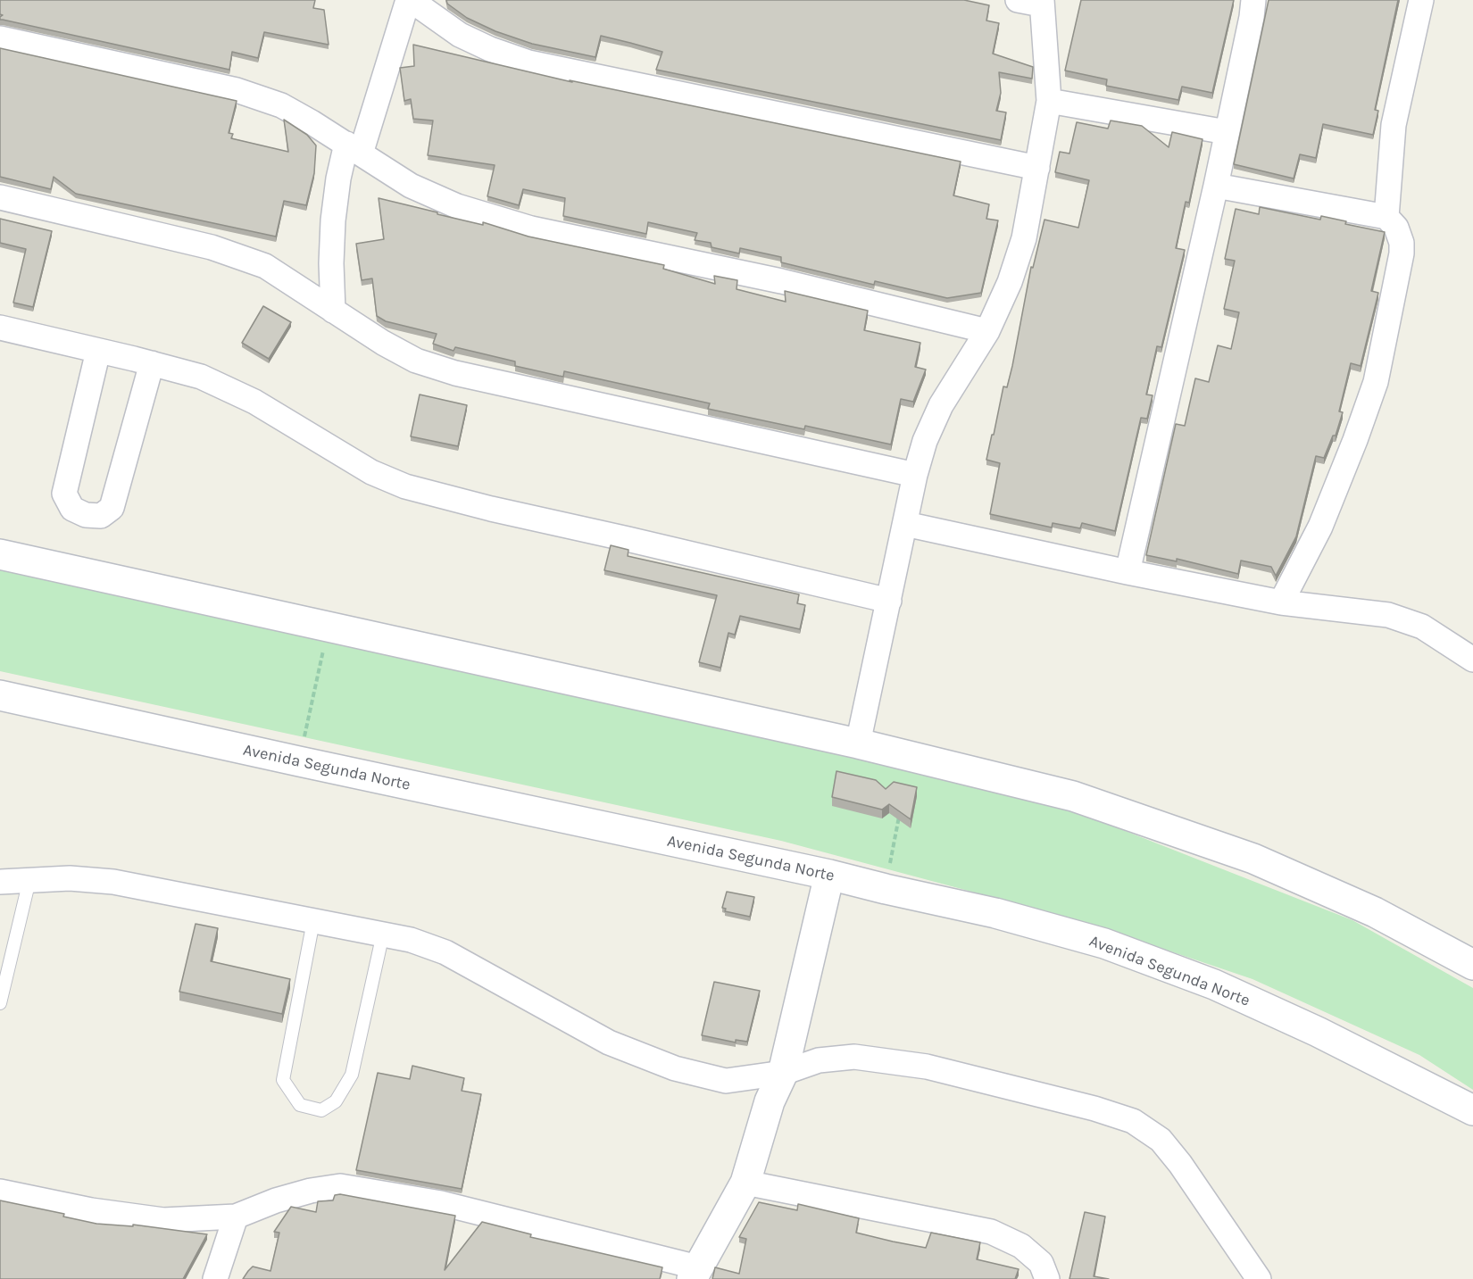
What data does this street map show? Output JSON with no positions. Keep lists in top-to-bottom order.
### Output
{
  "streets": {
    "main road": ["Avenida Segunda Norte"]
  }
}
